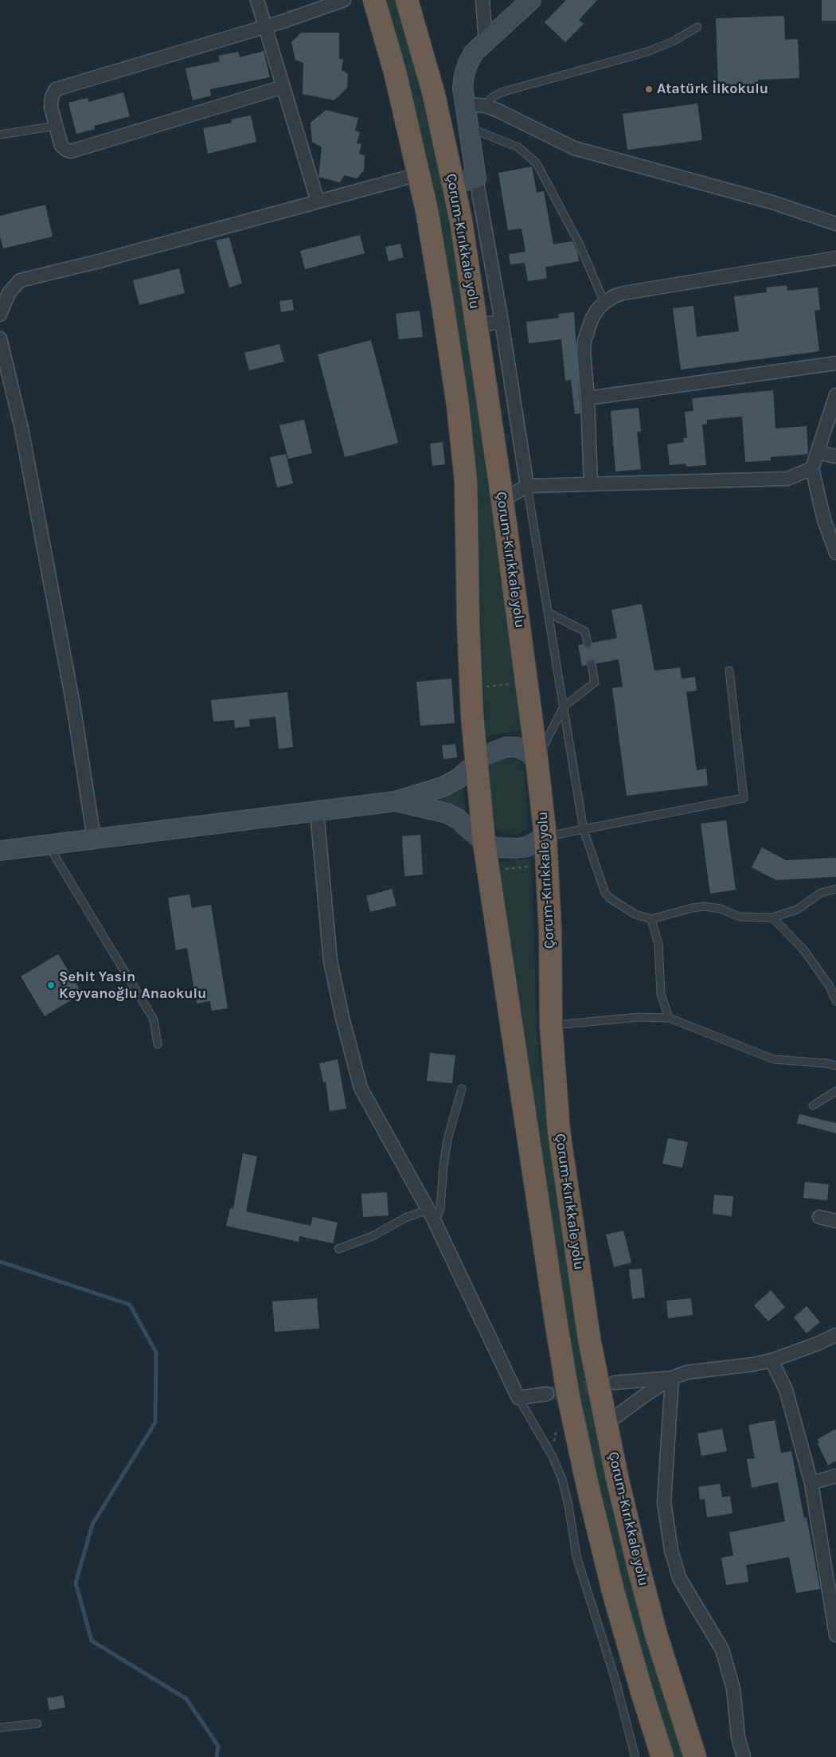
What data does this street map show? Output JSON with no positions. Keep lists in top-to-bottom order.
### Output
{
  "streets": {
    "highway": ["Çorum-Kırıkkale yolu"]
  },
  "places": ["Atatürk İlkokulu", "Şehit Yasin Keyvanoğlu Anaokulu"]
}
